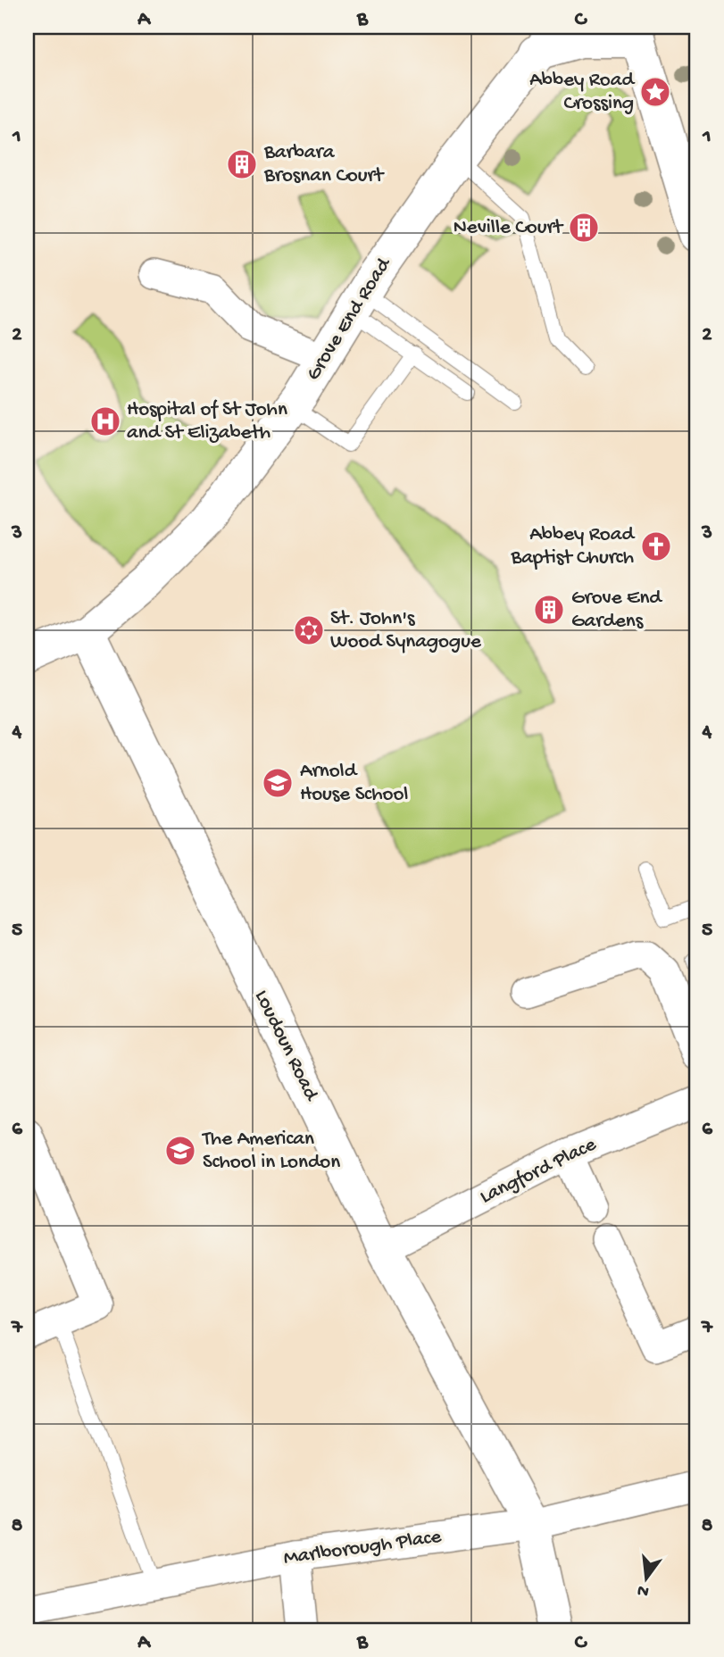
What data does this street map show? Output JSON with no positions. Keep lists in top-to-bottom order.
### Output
{
  "streets": {
    "street": [
      "Grove End Road",
      "Loudoun Road",
      "Langford Place",
      "Marlborough Place"
    ]
  },
  "crossings": [
    ["Grove End Road", "Loudoun Road"],
    ["Loudoun Road", "Langford Place"],
    ["Loudoun Road", "Marlborough Place"]
  ],
  "places": {
    "place": ["Abbey Road Crossing"],
    "building": ["Barbara Brosnan Court", "Neville Court", "Grove End Gardens"],
    "hospital": ["Hospital of St John and St Elizabeth"],
    "church": ["Abbey Road Baptist Church"],
    "synagogue": ["St. John's Wood Synagogue"],
    "school or university": ["Arnold House School", "The American School in London"]
  },
  "north": "bottom",
  "grid": {
    "columns": ["A", "B", "C"],
    "rows": [
      "1",
      "2",
      "3",
      "4",
      "5",
      "6",
      "7",
      "8"
    ]
  }
}
